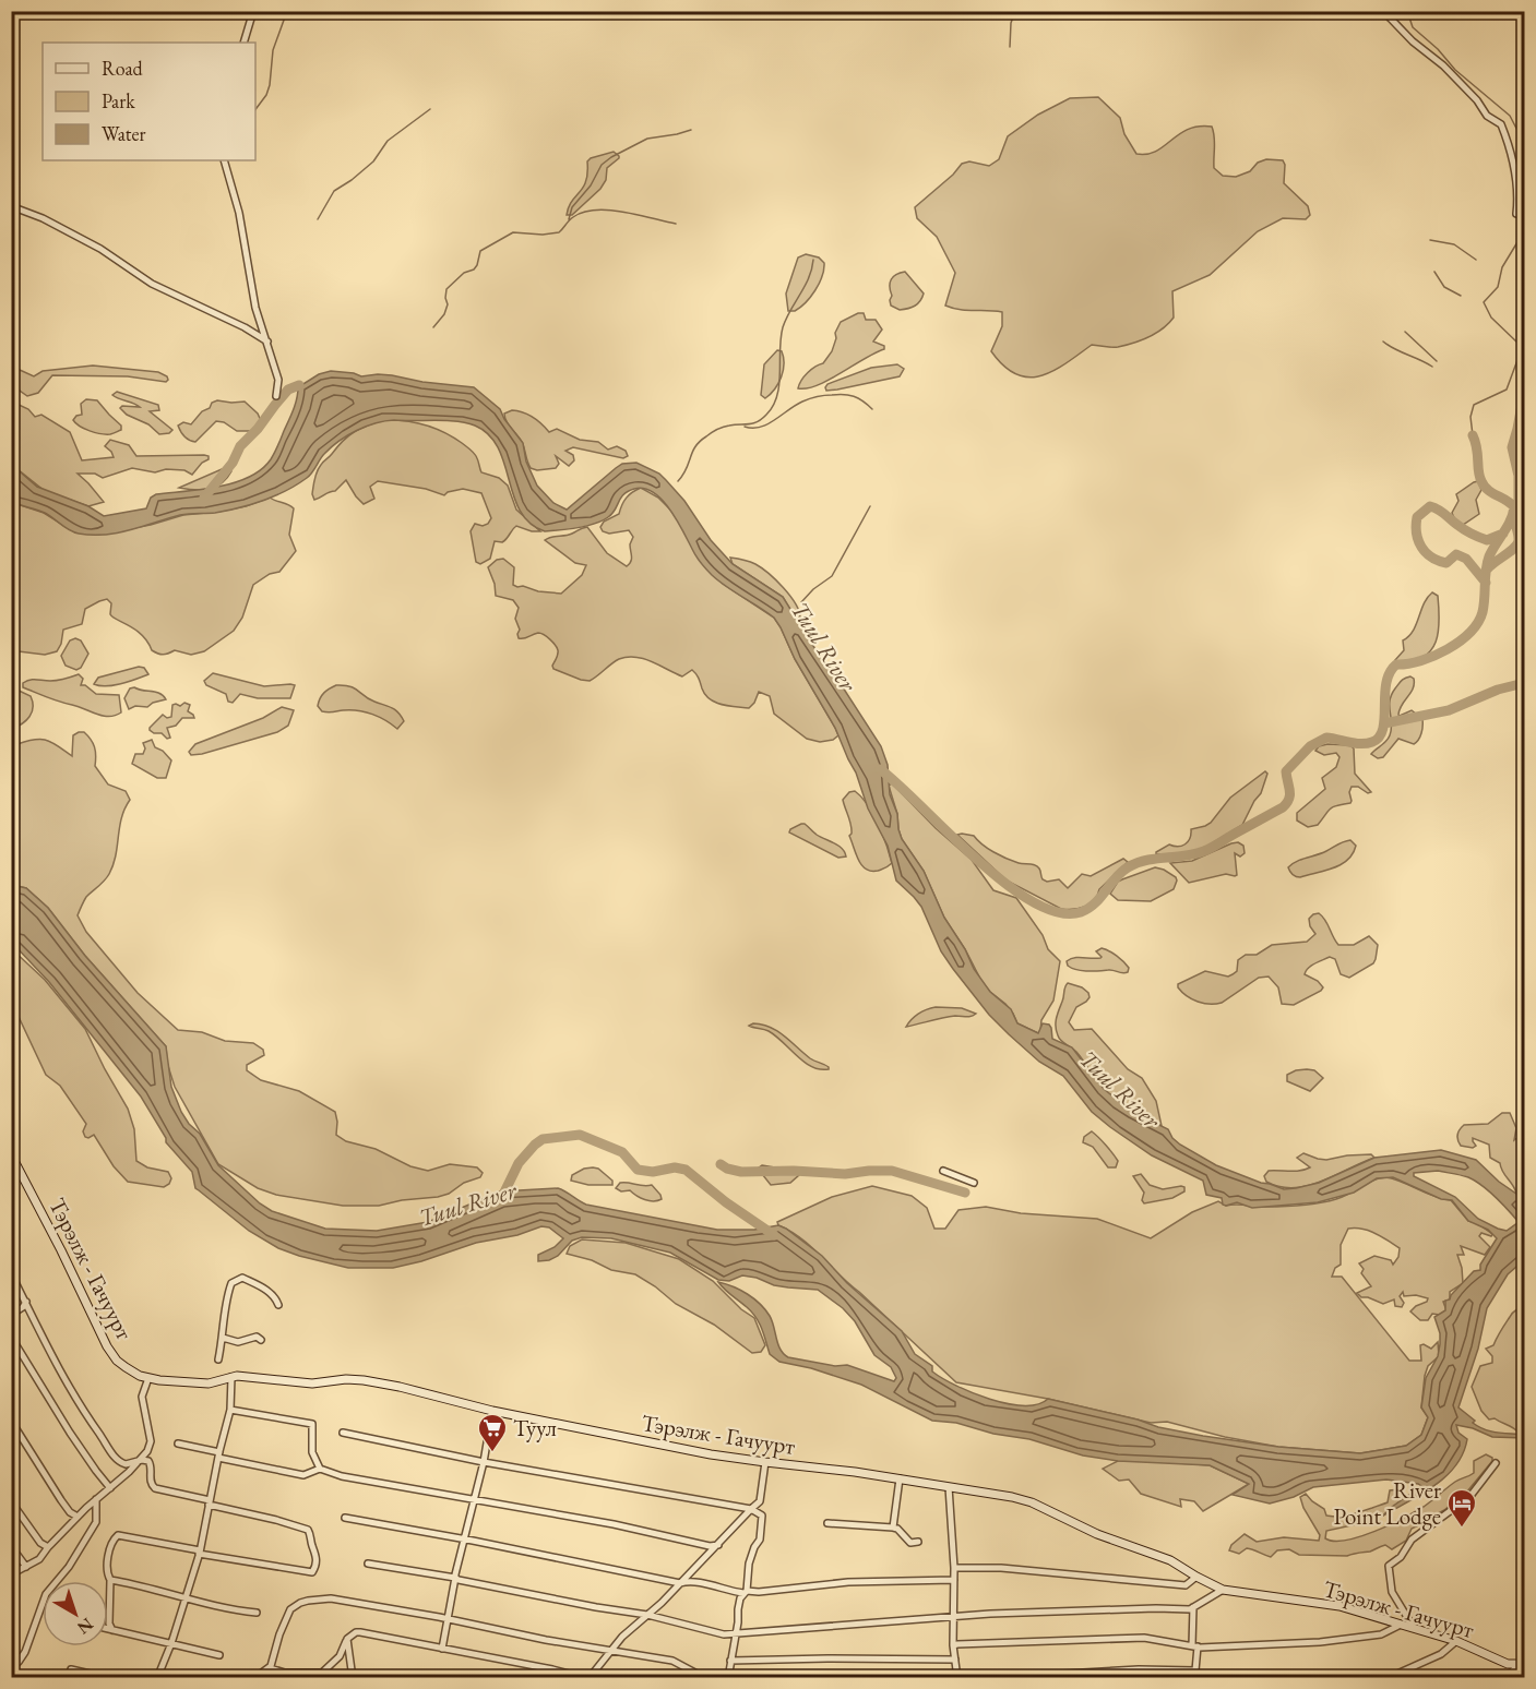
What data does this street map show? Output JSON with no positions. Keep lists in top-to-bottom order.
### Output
{
  "streets": {
    "main road": ["Тэрэлж - Гачуурт"]
  },
  "water": ["Tuul River"],
  "places": {
    "supermarket": ["Туул"],
    "hotel": ["River Point Lodge"]
  },
  "legend": ["Road", "Park", "Water"],
  "north": "bottom right"
}
